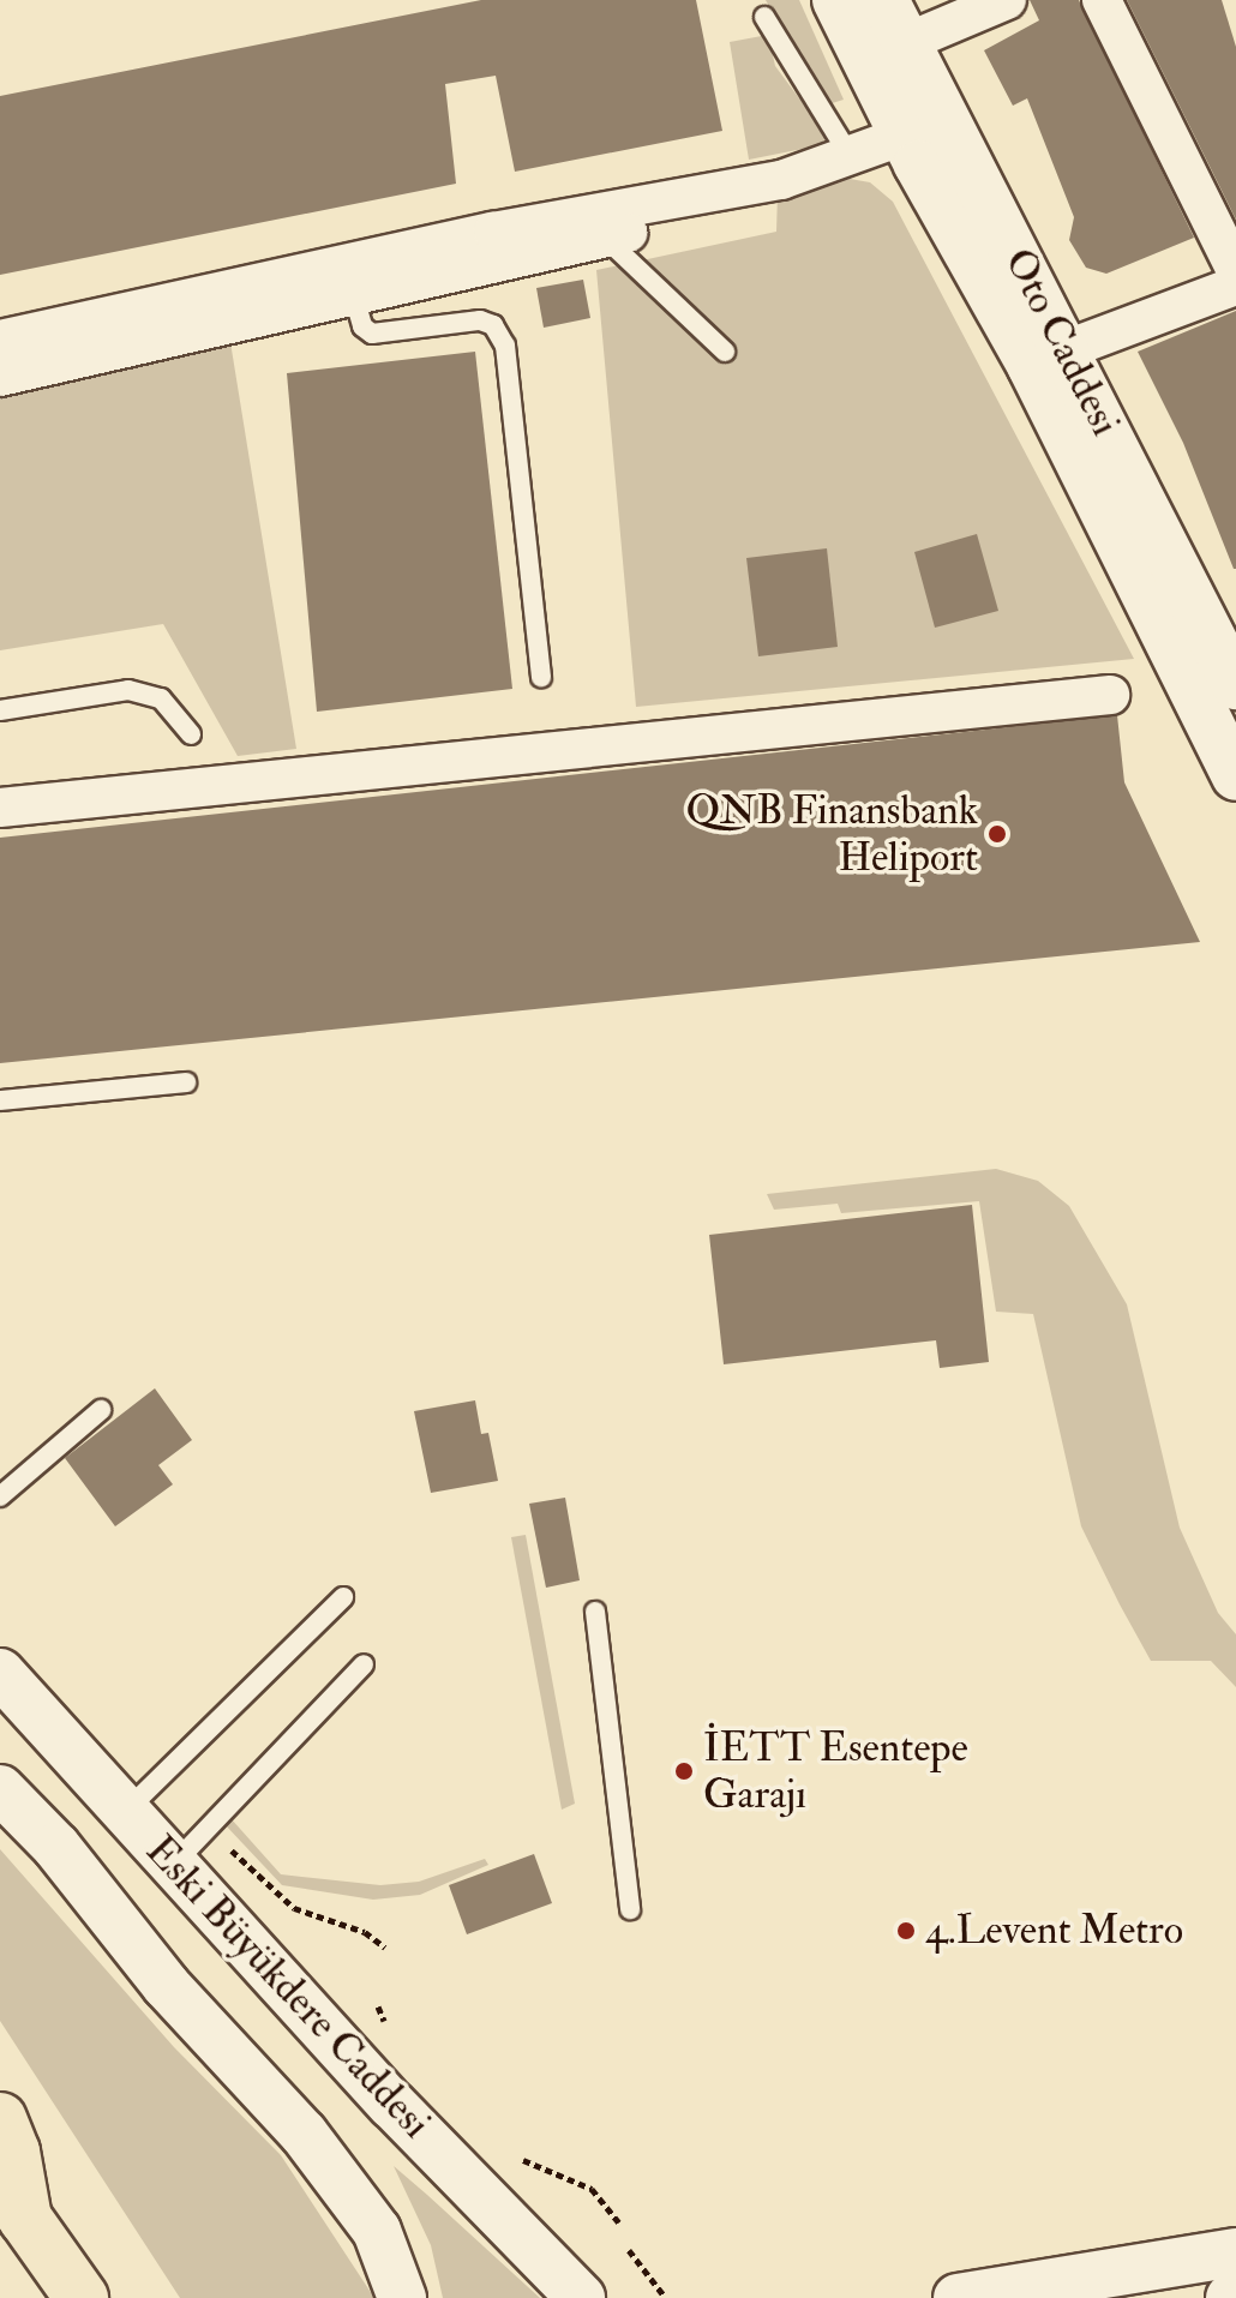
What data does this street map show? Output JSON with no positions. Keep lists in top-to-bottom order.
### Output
{
  "streets": {
    "street": ["Oto Caddesi", "Eski Büyükdere Caddesi"]
  },
  "places": ["QNB Finansbank Heliport", "İETT Esentepe Garajı", "4.Levent Metro"]
}
